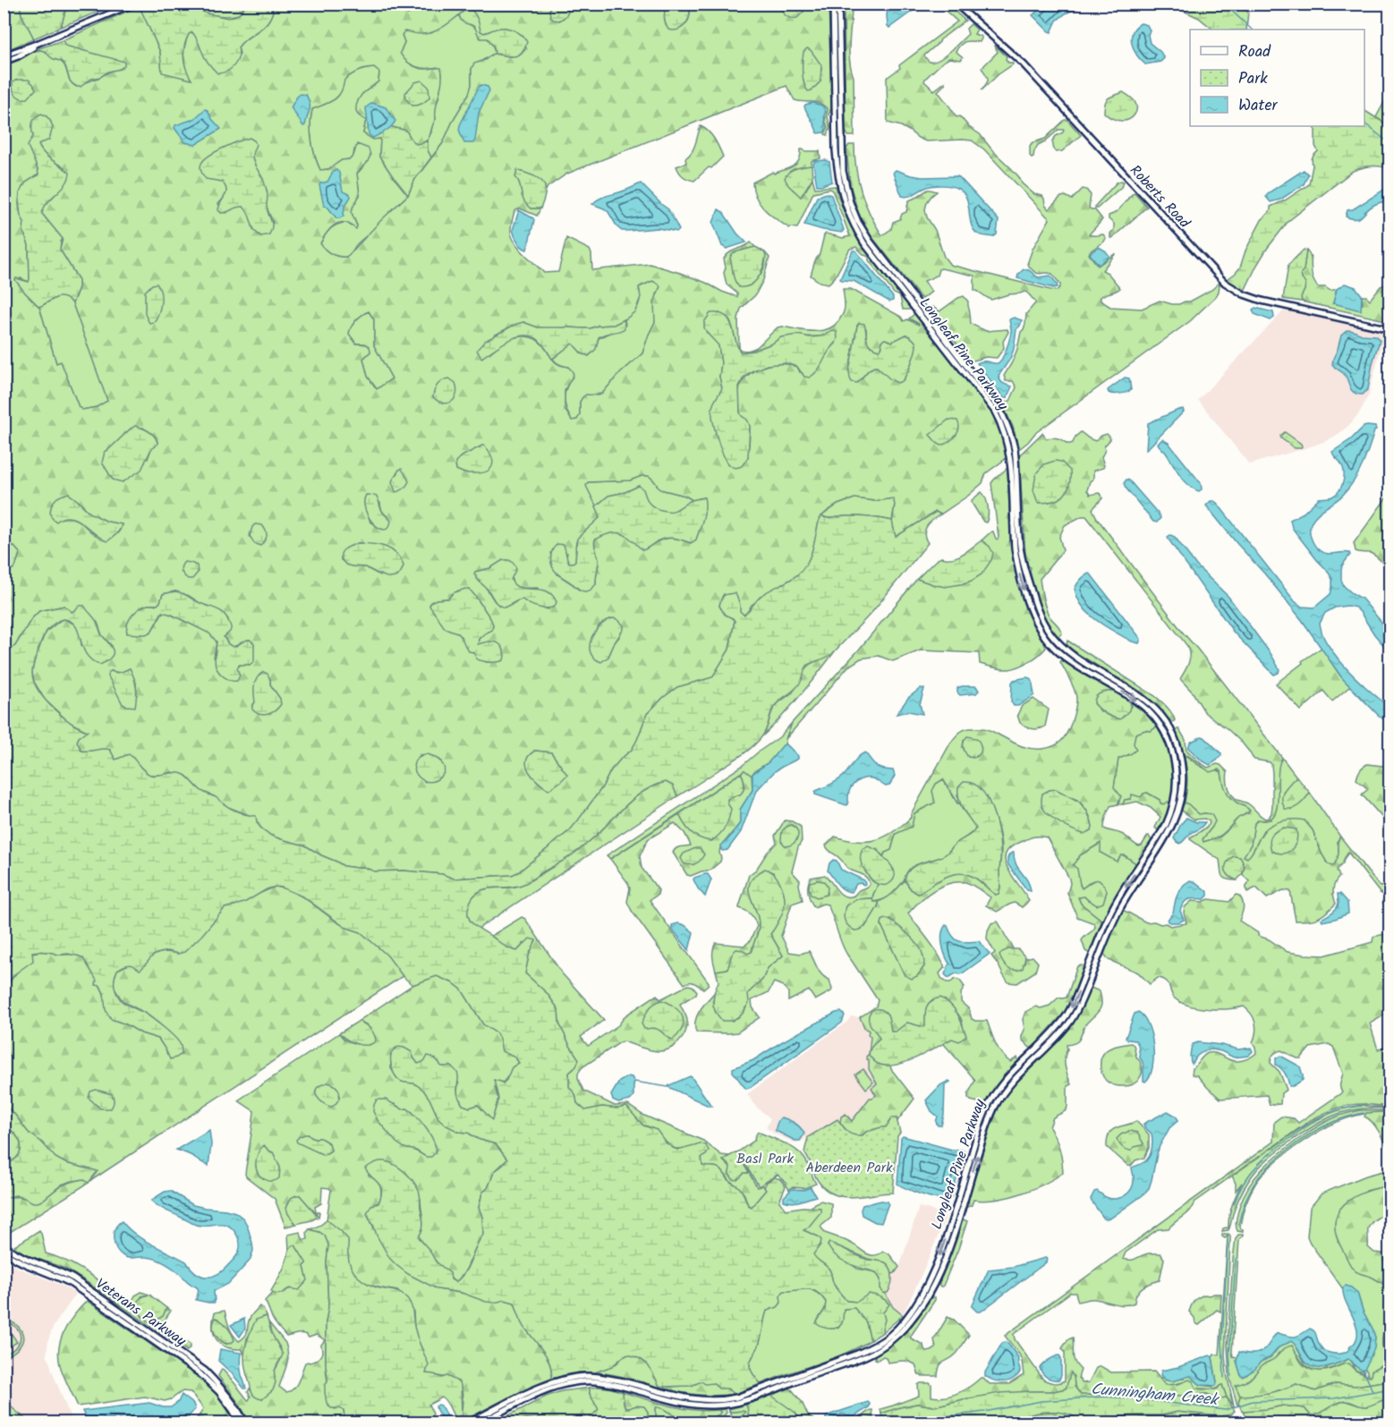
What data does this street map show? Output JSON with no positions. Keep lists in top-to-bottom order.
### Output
{
  "streets": {
    "main road": ["Roberts Road", "Longleaf Pine Parkway", "Veterans Parkway"]
  },
  "water": ["Cunningham Creek"],
  "parks": ["Basl Park", "Aberdeen Park"],
  "legend": ["Road", "Park", "Water"]
}
